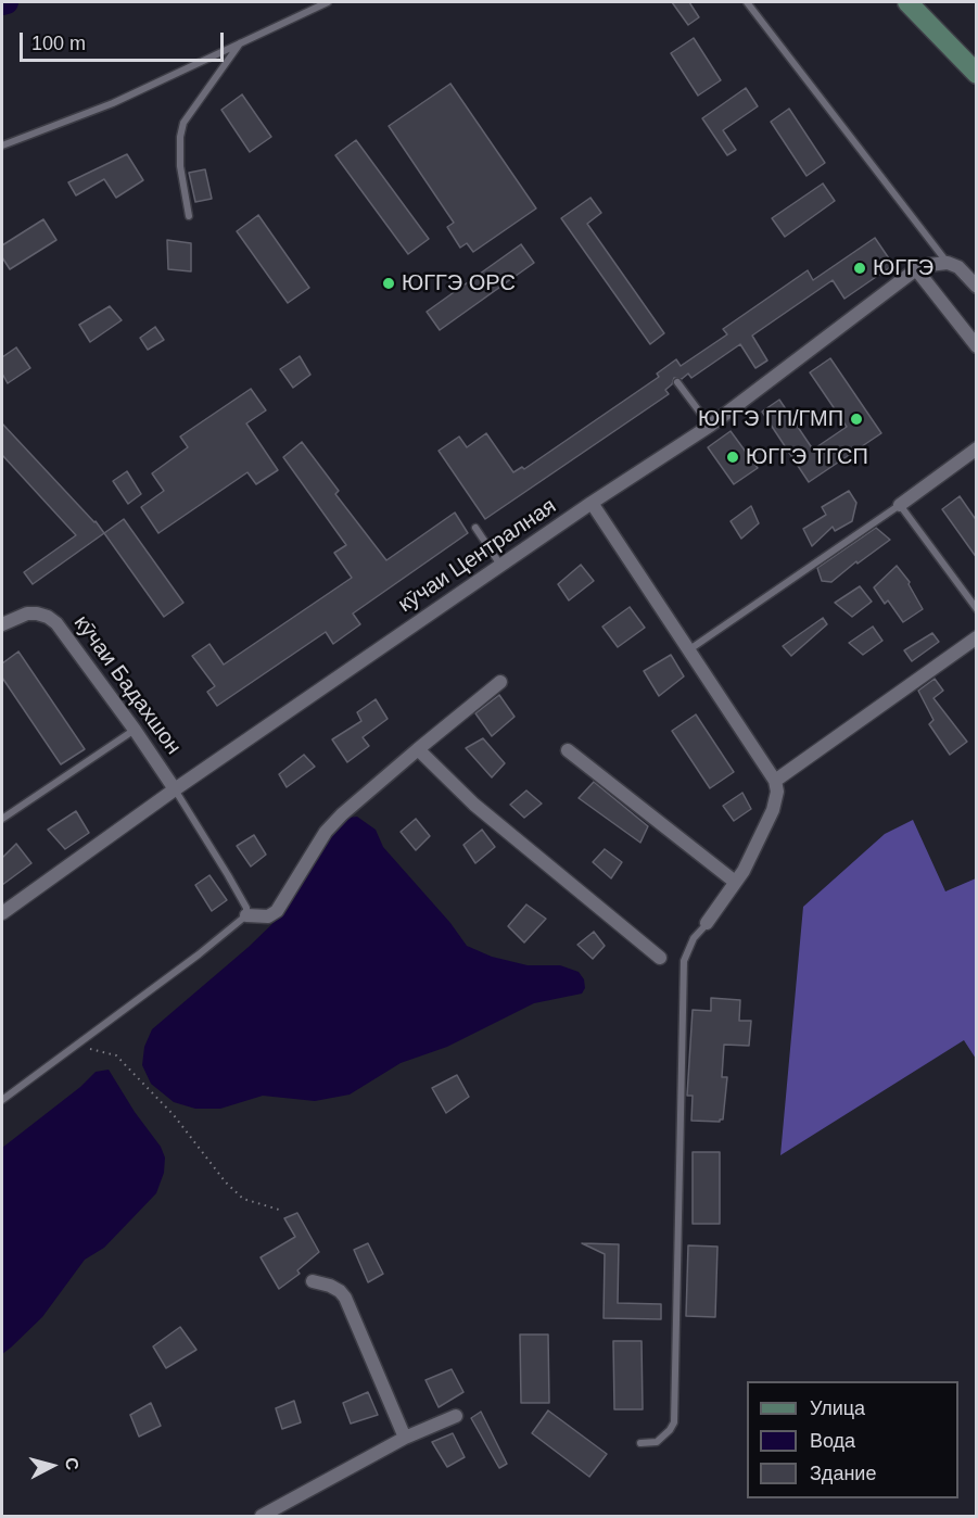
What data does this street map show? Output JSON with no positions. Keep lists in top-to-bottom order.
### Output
{
  "streets": {
    "street": ["кӯчаи Централная", "кӯчаи Бадахшон"]
  },
  "crossings": [
    ["кӯчаи Централная", "кӯчаи Бадахшон"]
  ],
  "places": [
    "ЮГГЭ",
    "ЮГГЭ ОРС",
    "ЮГГЭ ГП/ГМП",
    "ЮГГЭ ТГСП"
  ],
  "legend": ["Улица", "Вода", "Здание"],
  "scale_bar": "100 m",
  "north": "right"
}
